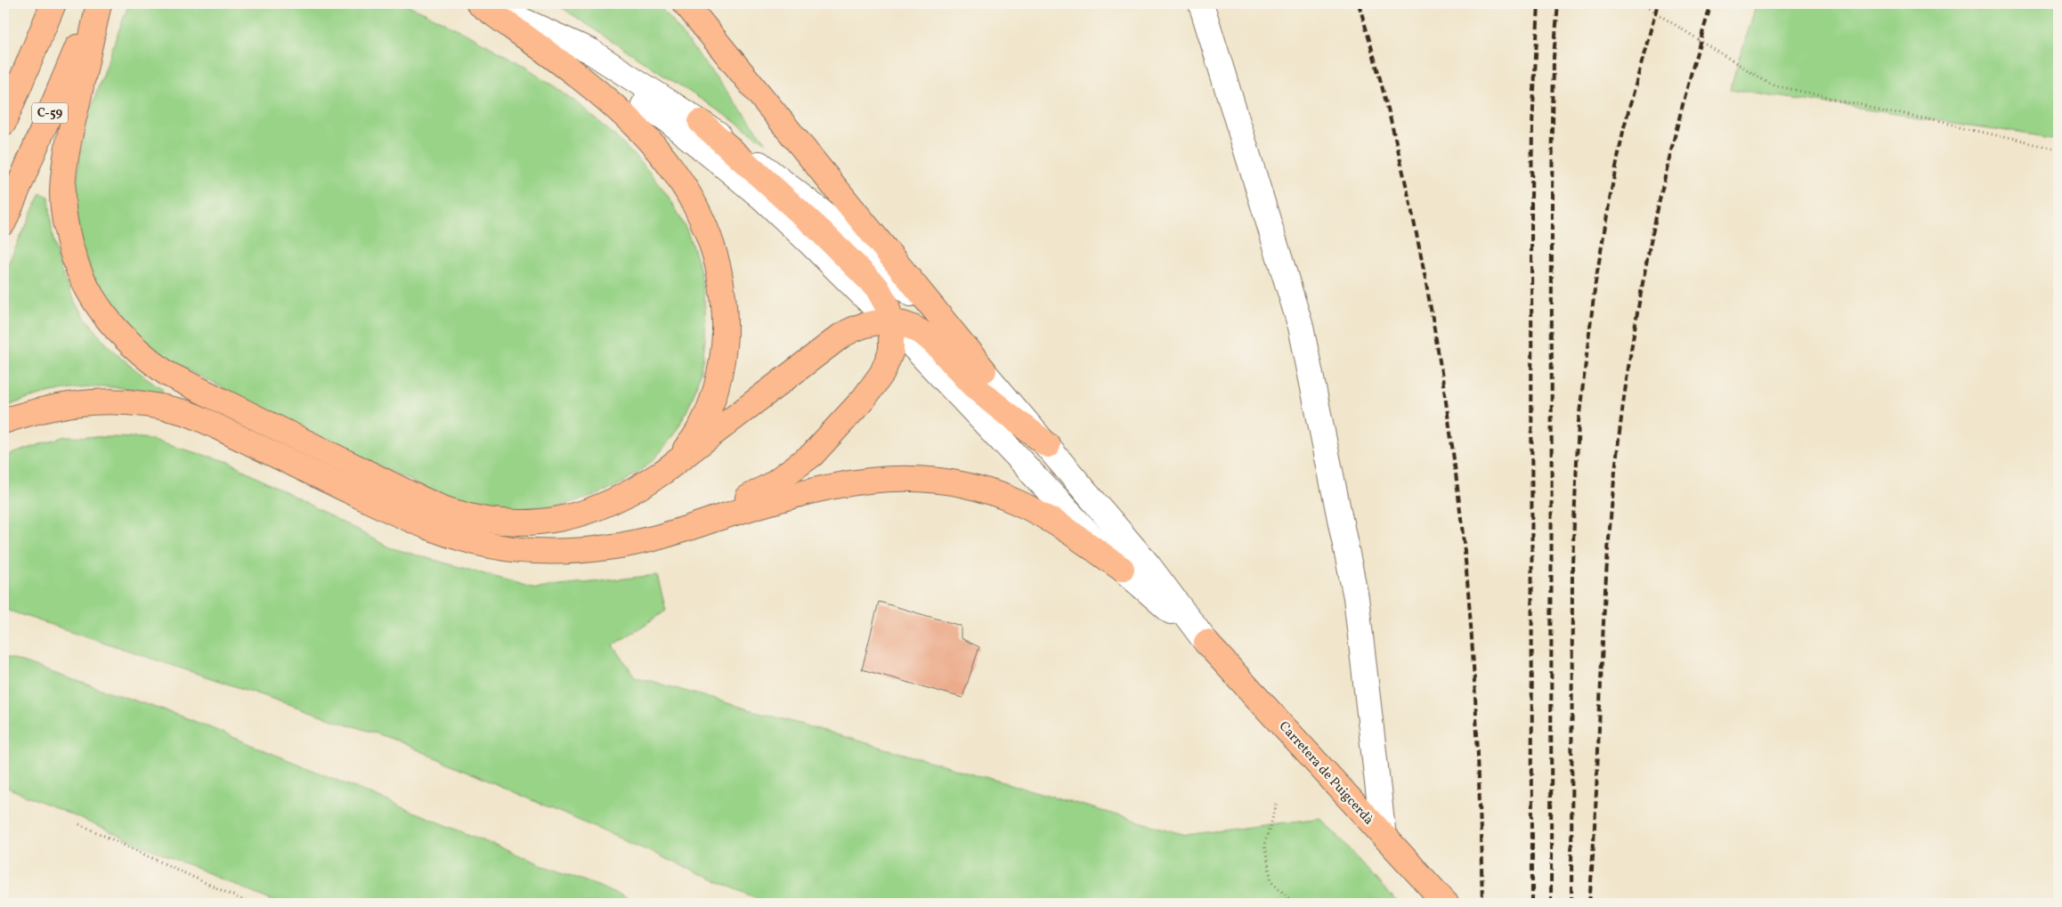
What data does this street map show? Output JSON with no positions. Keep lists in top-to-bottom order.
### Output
{
  "streets": {
    "main road": ["C-59", "Carretera de Puigcerdà"]
  }
}
